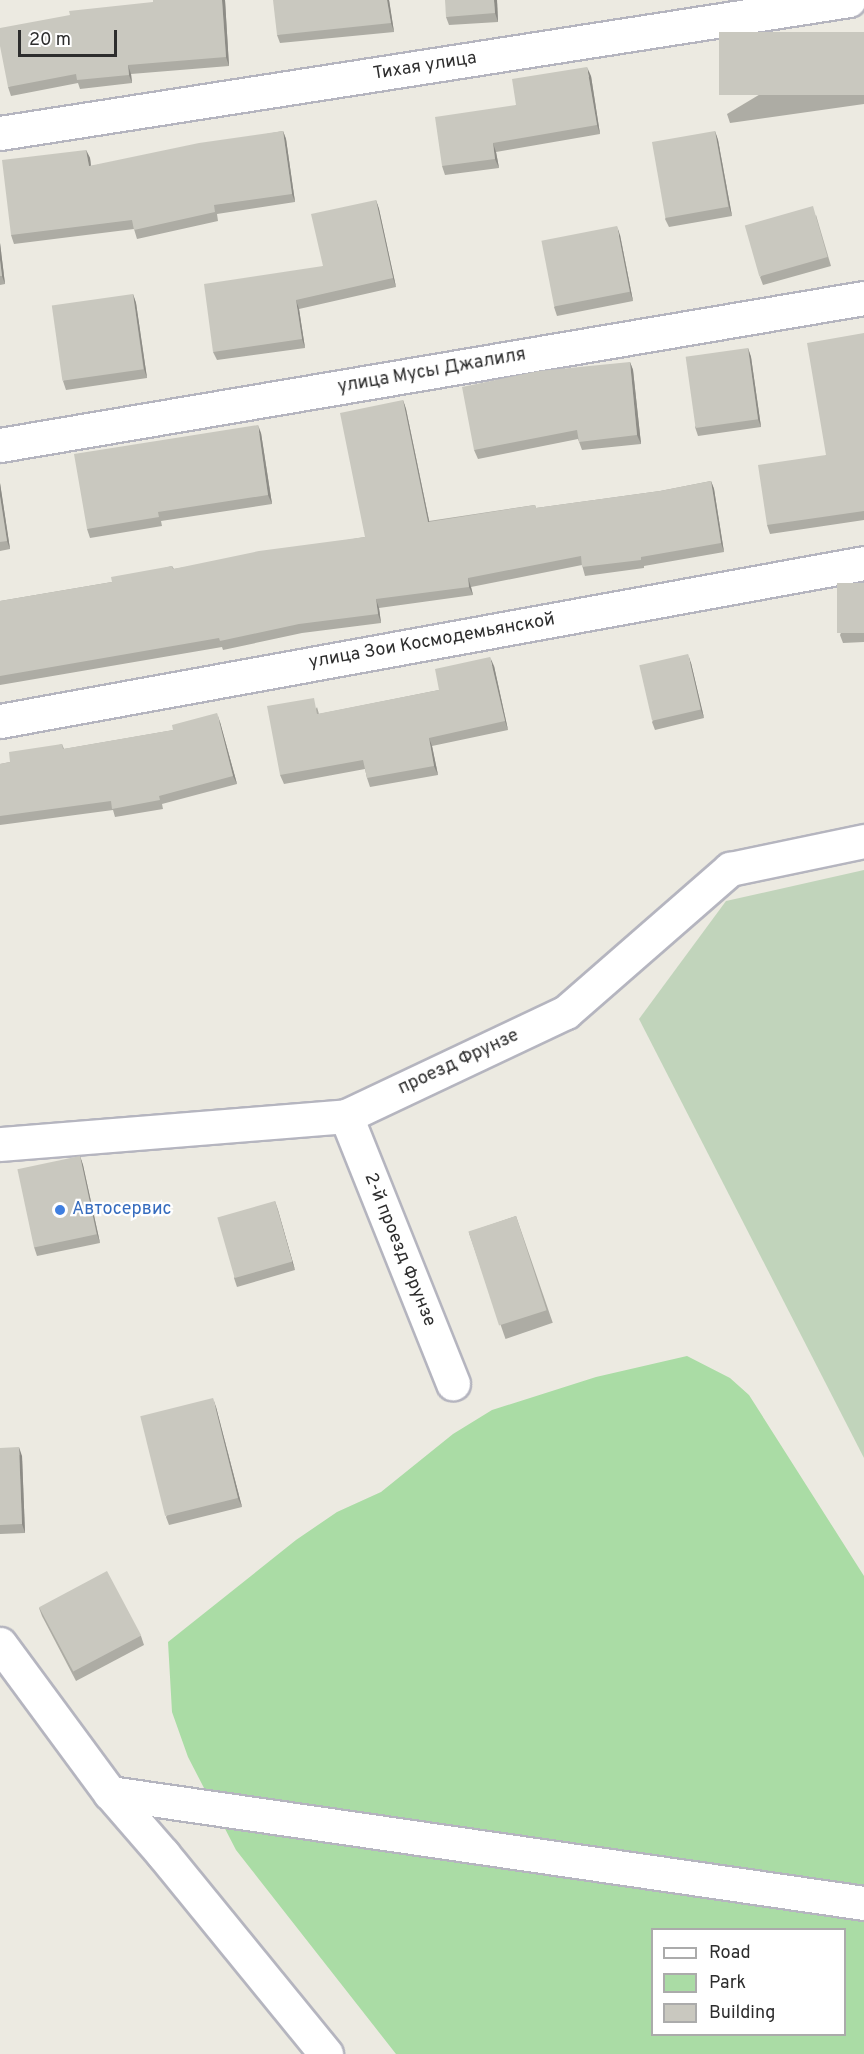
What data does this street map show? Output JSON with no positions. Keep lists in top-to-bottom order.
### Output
{
  "streets": {
    "street": [
      "Тихая улица",
      "улица Мусы Джалиля",
      "улица Зои Космодемьянской",
      "проезд Фрунзе",
      "2-й проезд Фрунзе"
    ]
  },
  "crossings": [
    ["проезд Фрунзе", "2-й проезд Фрунзе"]
  ],
  "places": ["Автосервис"],
  "legend": ["Road", "Park", "Building"],
  "scale_bar": "20 m"
}
